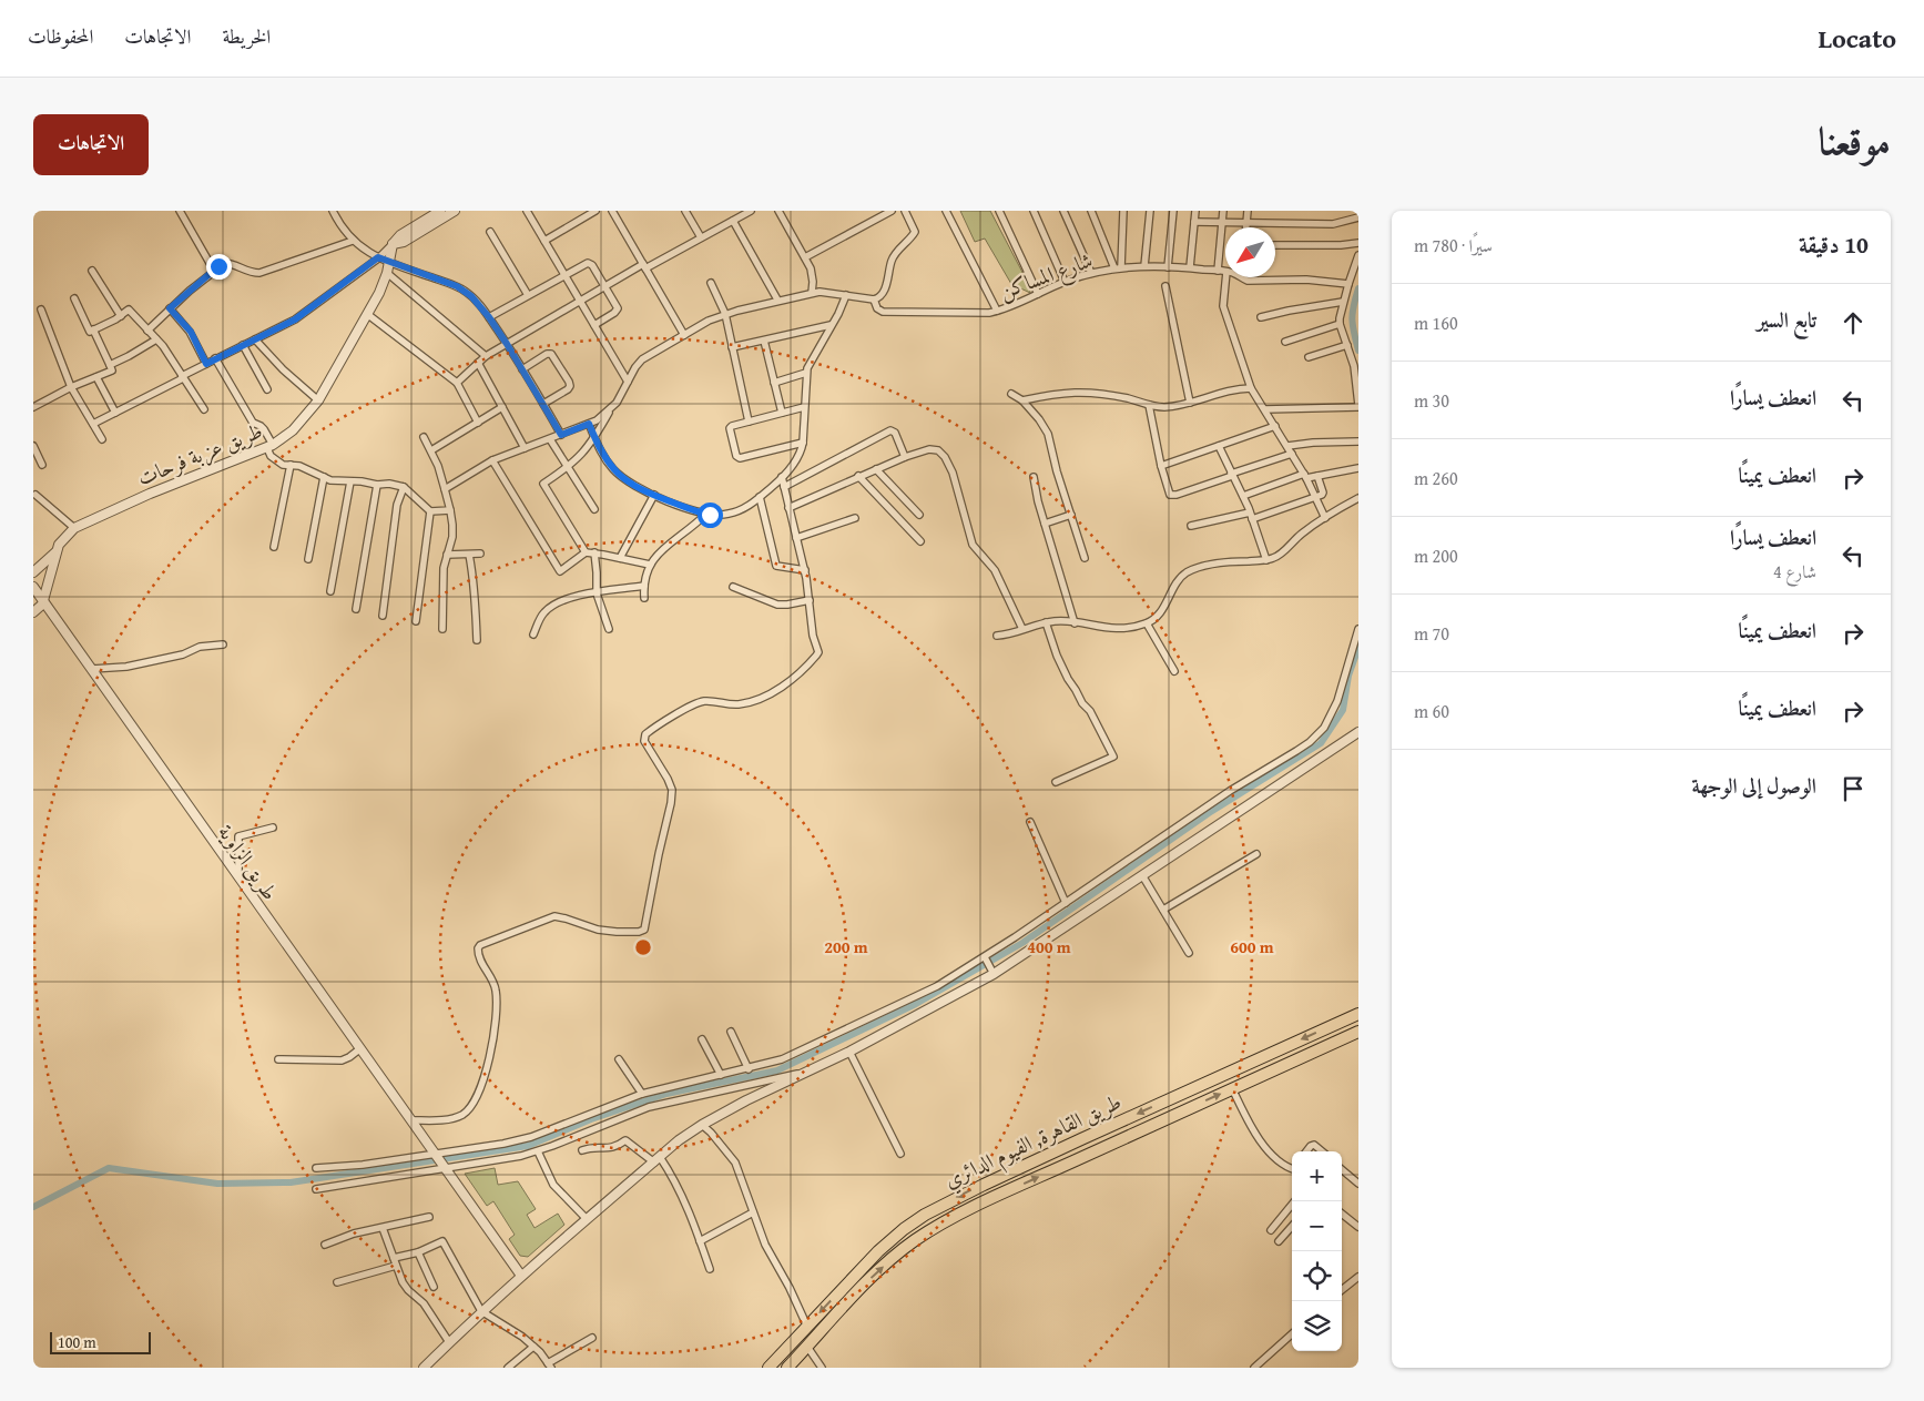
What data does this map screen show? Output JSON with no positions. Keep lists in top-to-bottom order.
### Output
{
  "streets": {
    "highway": ["طريق القاهرة, الفيوم الدائري"],
    "street": ["شارع المساكن", "طريق عزبة فرحات", "طريق الزاوية"]
  },
  "crossings": [
    ["طريق عزبة فرحات", "طريق الزاوية"]
  ],
  "scale_bar": "100 m",
  "north": "bottom left",
  "page": {
    "header": "Locato",
    "nav": ["الخريطة", "الاتجاهات", "المحفوظات"],
    "title": "موقعنا",
    "buttons": "الاتجاهات",
    "heading": ["10 دقيقة", "سيرًا · 780 m"],
    "list": [
      ["تابع السير", "160 m"],
      ["انعطف يسارًا", "30 m"],
      ["انعطف يمينًا", "260 m"],
      ["انعطف يسارًا", "شارع 4", "200 m"],
      ["انعطف يمينًا", "70 m"],
      ["انعطف يمينًا", "60 m"],
      "الوصول إلى الوجهة"
    ],
    "map_buttons": ["+", "−"],
    "scale": "100 m"
  },
  "rings": ["200 m", "400 m", "600 m"]
}
